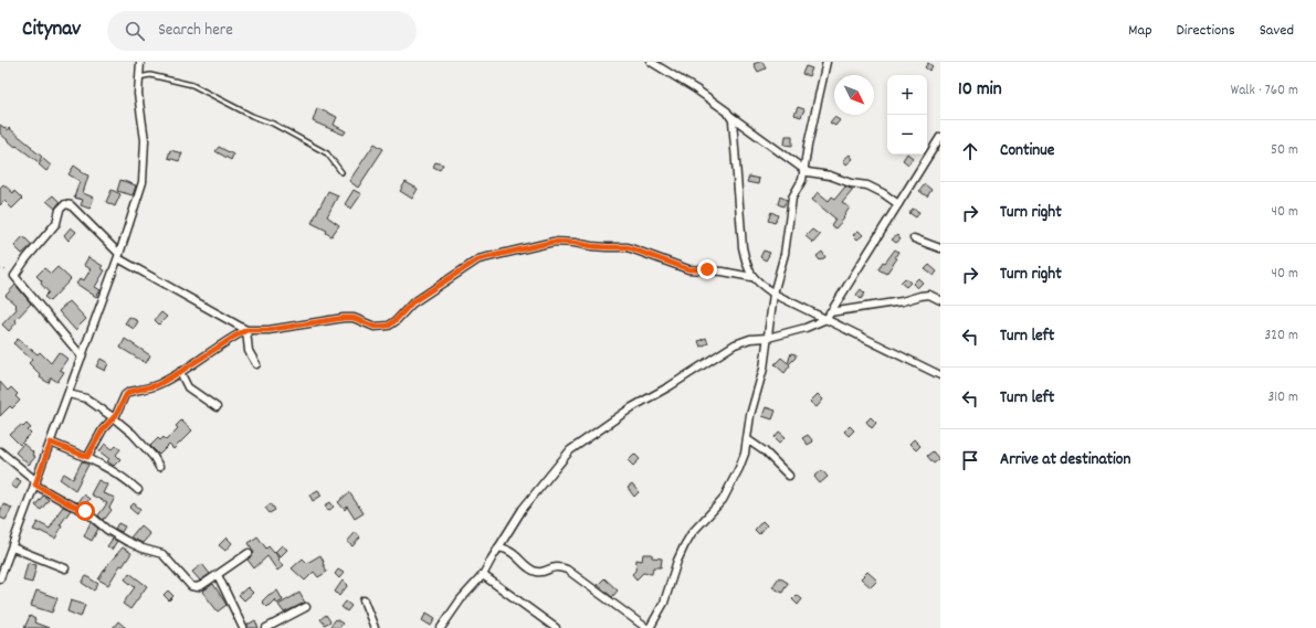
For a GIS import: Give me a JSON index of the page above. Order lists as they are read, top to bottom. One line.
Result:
{"north":"bottom right","page":{"header":"Citynav","search":"Search here","nav":["Map","Directions","Saved"],"heading":["10 min","Walk · 760 m"],"map_buttons":["+","−"],"list":[["Continue","50 m"],["Turn right","40 m"],["Turn right","40 m"],["Turn left","320 m"],["Turn left","310 m"],"Arrive at destination"]}}
